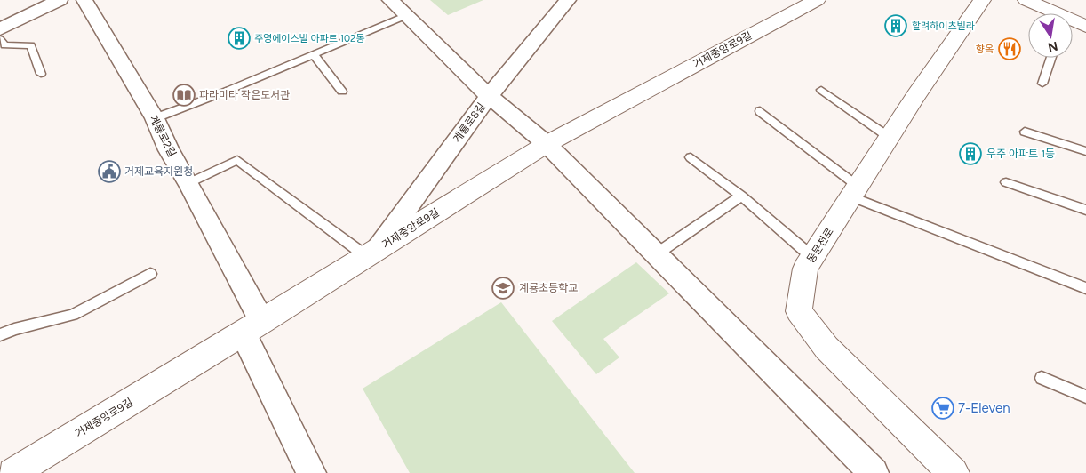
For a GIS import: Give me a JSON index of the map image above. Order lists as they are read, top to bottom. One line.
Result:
{"streets":{"street":["거제중앙로9길","계룡로8길","계룡로2길","동문천로"]},"crossings":[["거제중앙로9길","계룡로8길"],["거제중앙로9길","계룡로2길"]],"places":{"building":["할려하이츠빌라","주영에이스빌 아파트 102동","우주 아파트 1동"],"restaurant":["향옥"],"library":["파라미타 작은도서관"],"public building":["거제교육지원청"],"school or university":["계룡초등학교"],"supermarket":["7-Eleven"]},"north":"bottom"}
